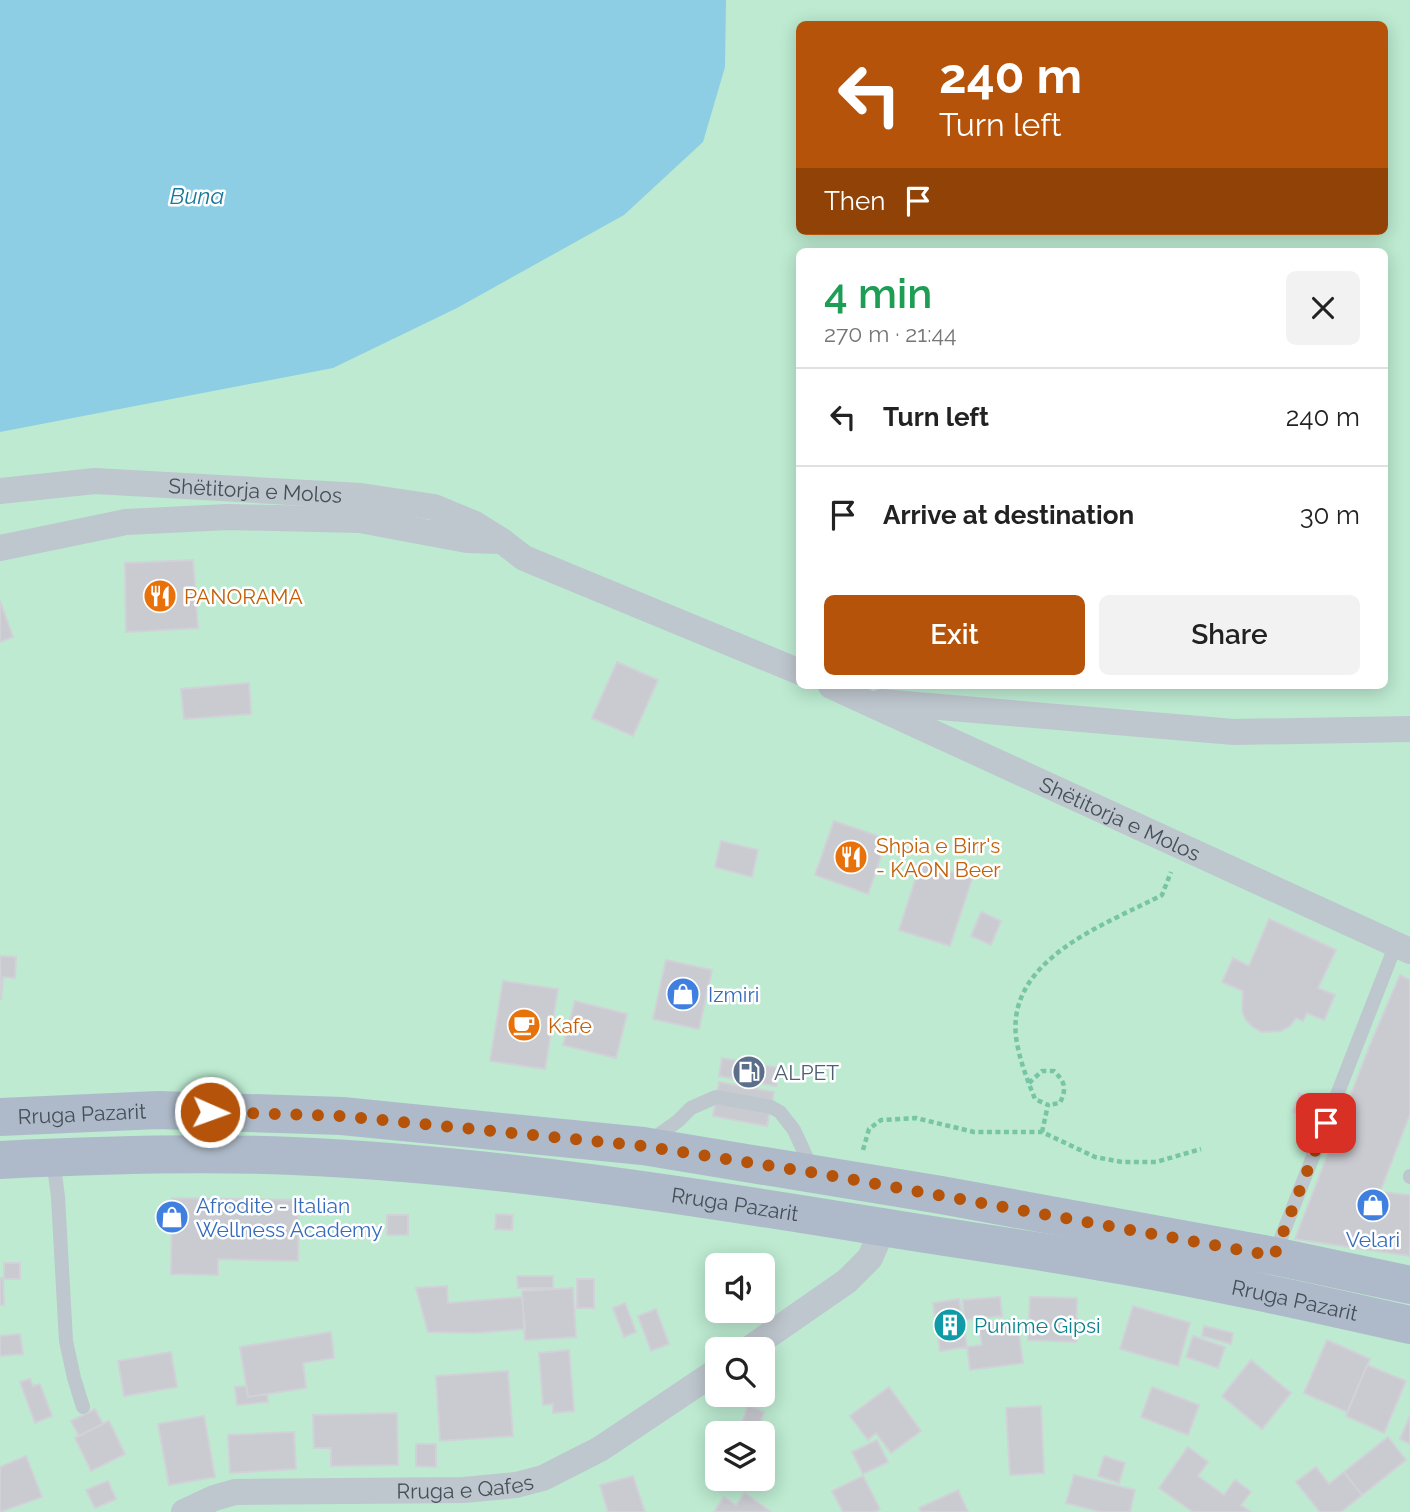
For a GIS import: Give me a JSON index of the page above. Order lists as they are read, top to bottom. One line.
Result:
{"streets":{"main road":["Rruga Pazarit"],"street":["Shëtitorja e Molos","Rruga e Qafes"]},"water":["Buna"],"places":{"restaurant":["PANORAMA","Shpia e Birr's - KAON Beer"],"shop":["Izmiri","Velari","Afrodite - Italian Wellness Academy"],"cafe":["Kafe"],"fuel station":["ALPET"],"building":["Punime Gipsi"]},"page":{"turn":["240 m","Turn left"],"then":"Then","heading":["4 min","270 m · 21:44"],"list":[{"name":"Turn left","value":"240 m"},{"name":"Arrive at destination","value":"30 m"}],"buttons":["Exit","Share"]}}
